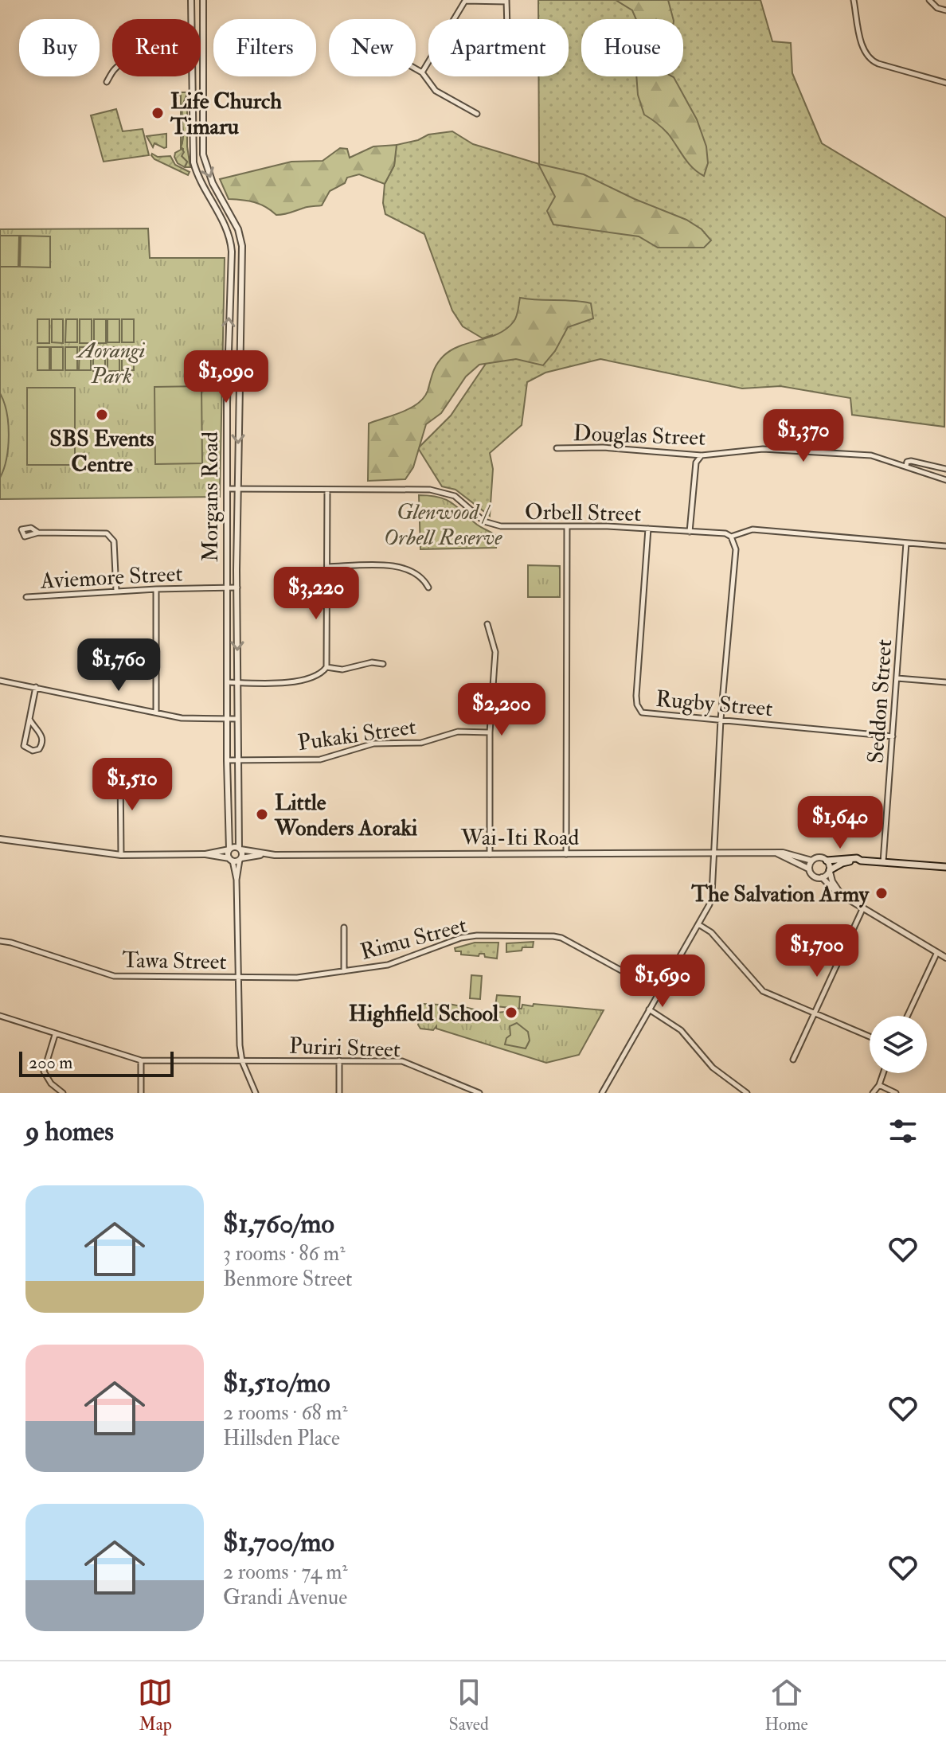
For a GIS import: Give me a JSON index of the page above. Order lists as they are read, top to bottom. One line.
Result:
{"streets":{"street":["Douglas Street","Morgans Road","Orbell Street","Aviemore Street","Seddon Street","Rugby Street","Pukaki Street","Wai-Iti Road","Rimu Street","Tawa Street","Puriri Street"]},"crossings":[["Morgans Road","Orbell Street"],["Morgans Road","Aviemore Street"],["Morgans Road","Pukaki Street"],["Morgans Road","Wai-Iti Road"],["Orbell Street","Seddon Street"],["Orbell Street","Rugby Street"],["Seddon Street","Rugby Street"],["Rimu Street","Tawa Street"]],"parks":["Aorangi Park","Glenwood / Orbell Reserve"],"places":["Life Church Timaru","SBS Events Centre","Little Wonders Aoraki","The Salvation Army","Highfield School"],"scale_bar":"200 m","page":{"chip":["Buy","Rent","Filters","New","Apartment","House"],"price":["$1,090","$1,370","$3,220","$1,760","$2,200","$1,510","$1,640","$1,700","$1,690"],"scale":"200 m","heading":"9 homes","list":[{"name":"$1,760/mo","note":"3 rooms · 86 m² · Benmore Street"},{"name":"$1,510/mo","note":"2 rooms · 68 m² · Hillsden Place"},{"name":"$1,700/mo","note":"2 rooms · 74 m² · Grandi Avenue"}],"tabs":["Map","Saved","Home"]}}
